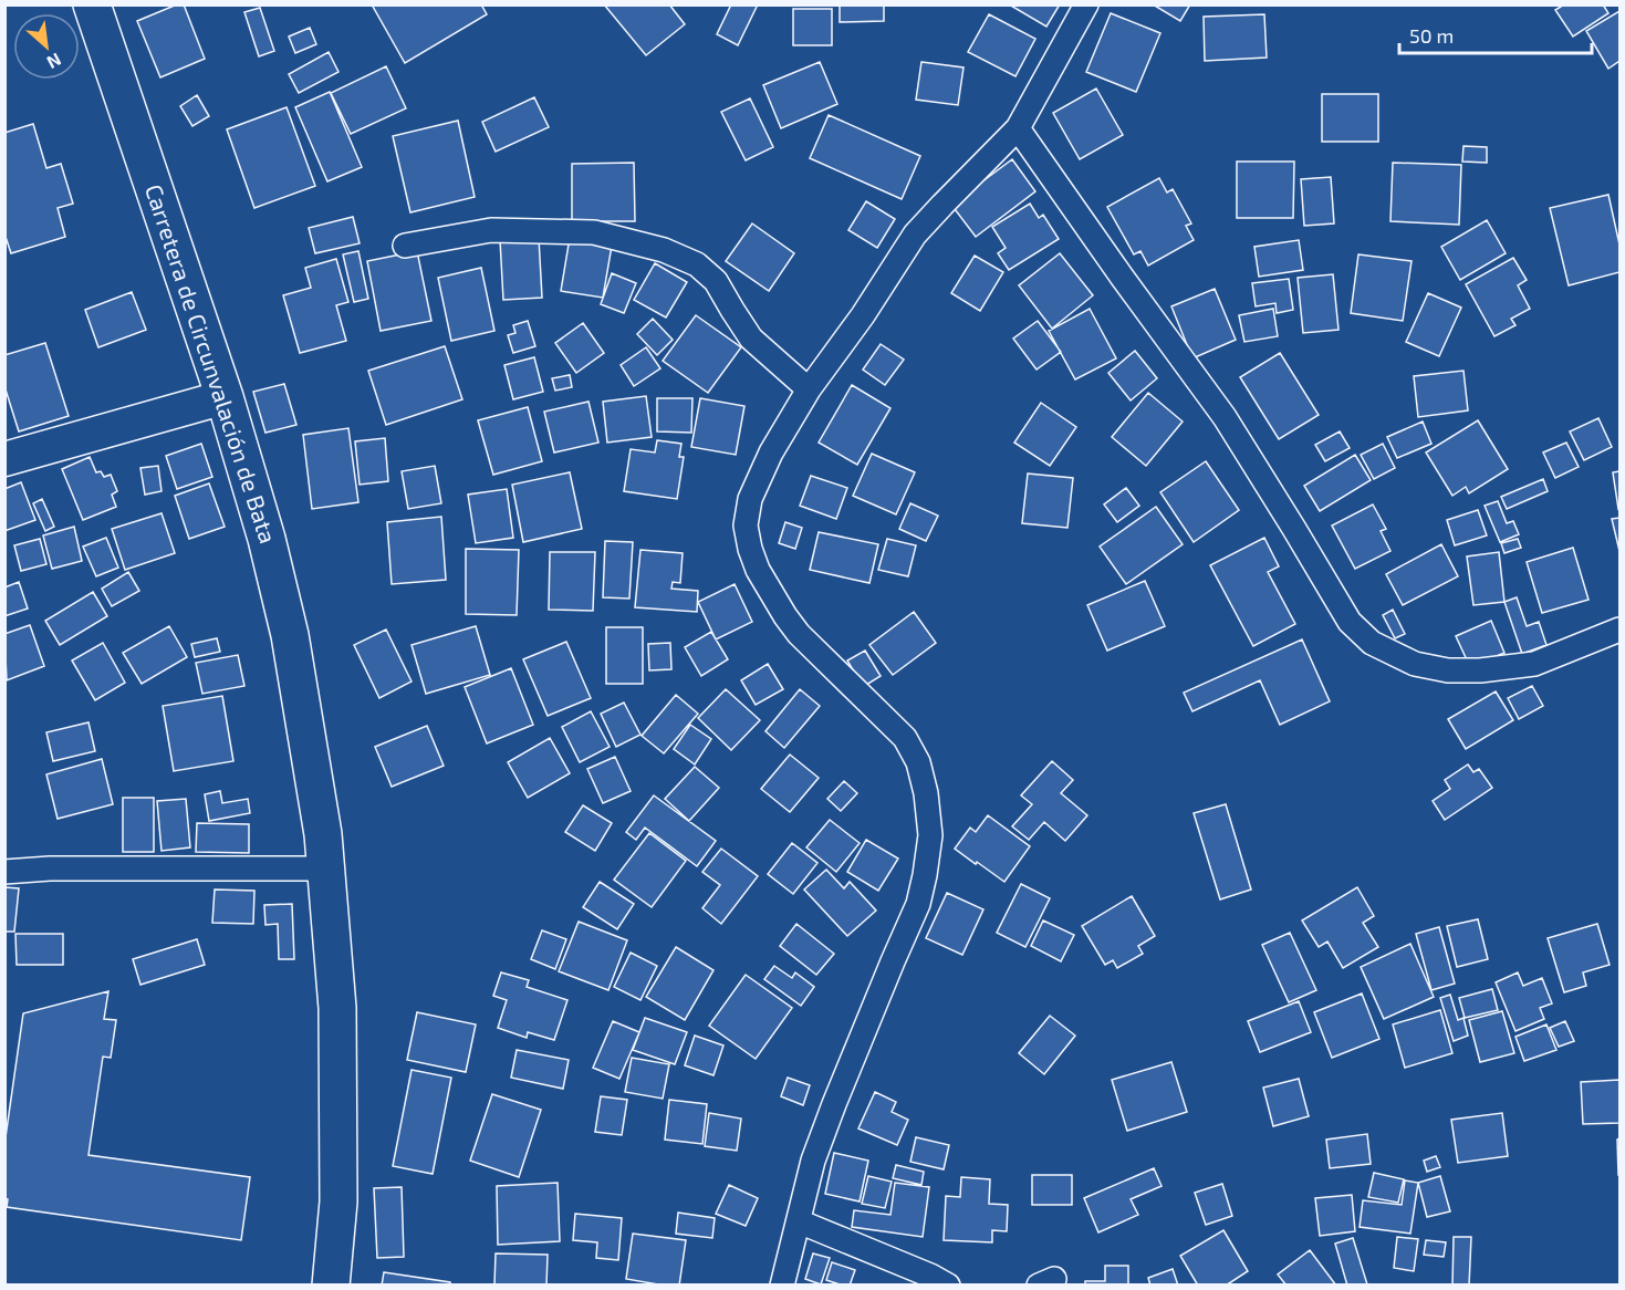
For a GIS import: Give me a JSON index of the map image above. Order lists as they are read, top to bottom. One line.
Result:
{"streets":{"main road":["Carretera de Circunvalación de Bata"]},"scale_bar":"50 m","north":"bottom right"}
